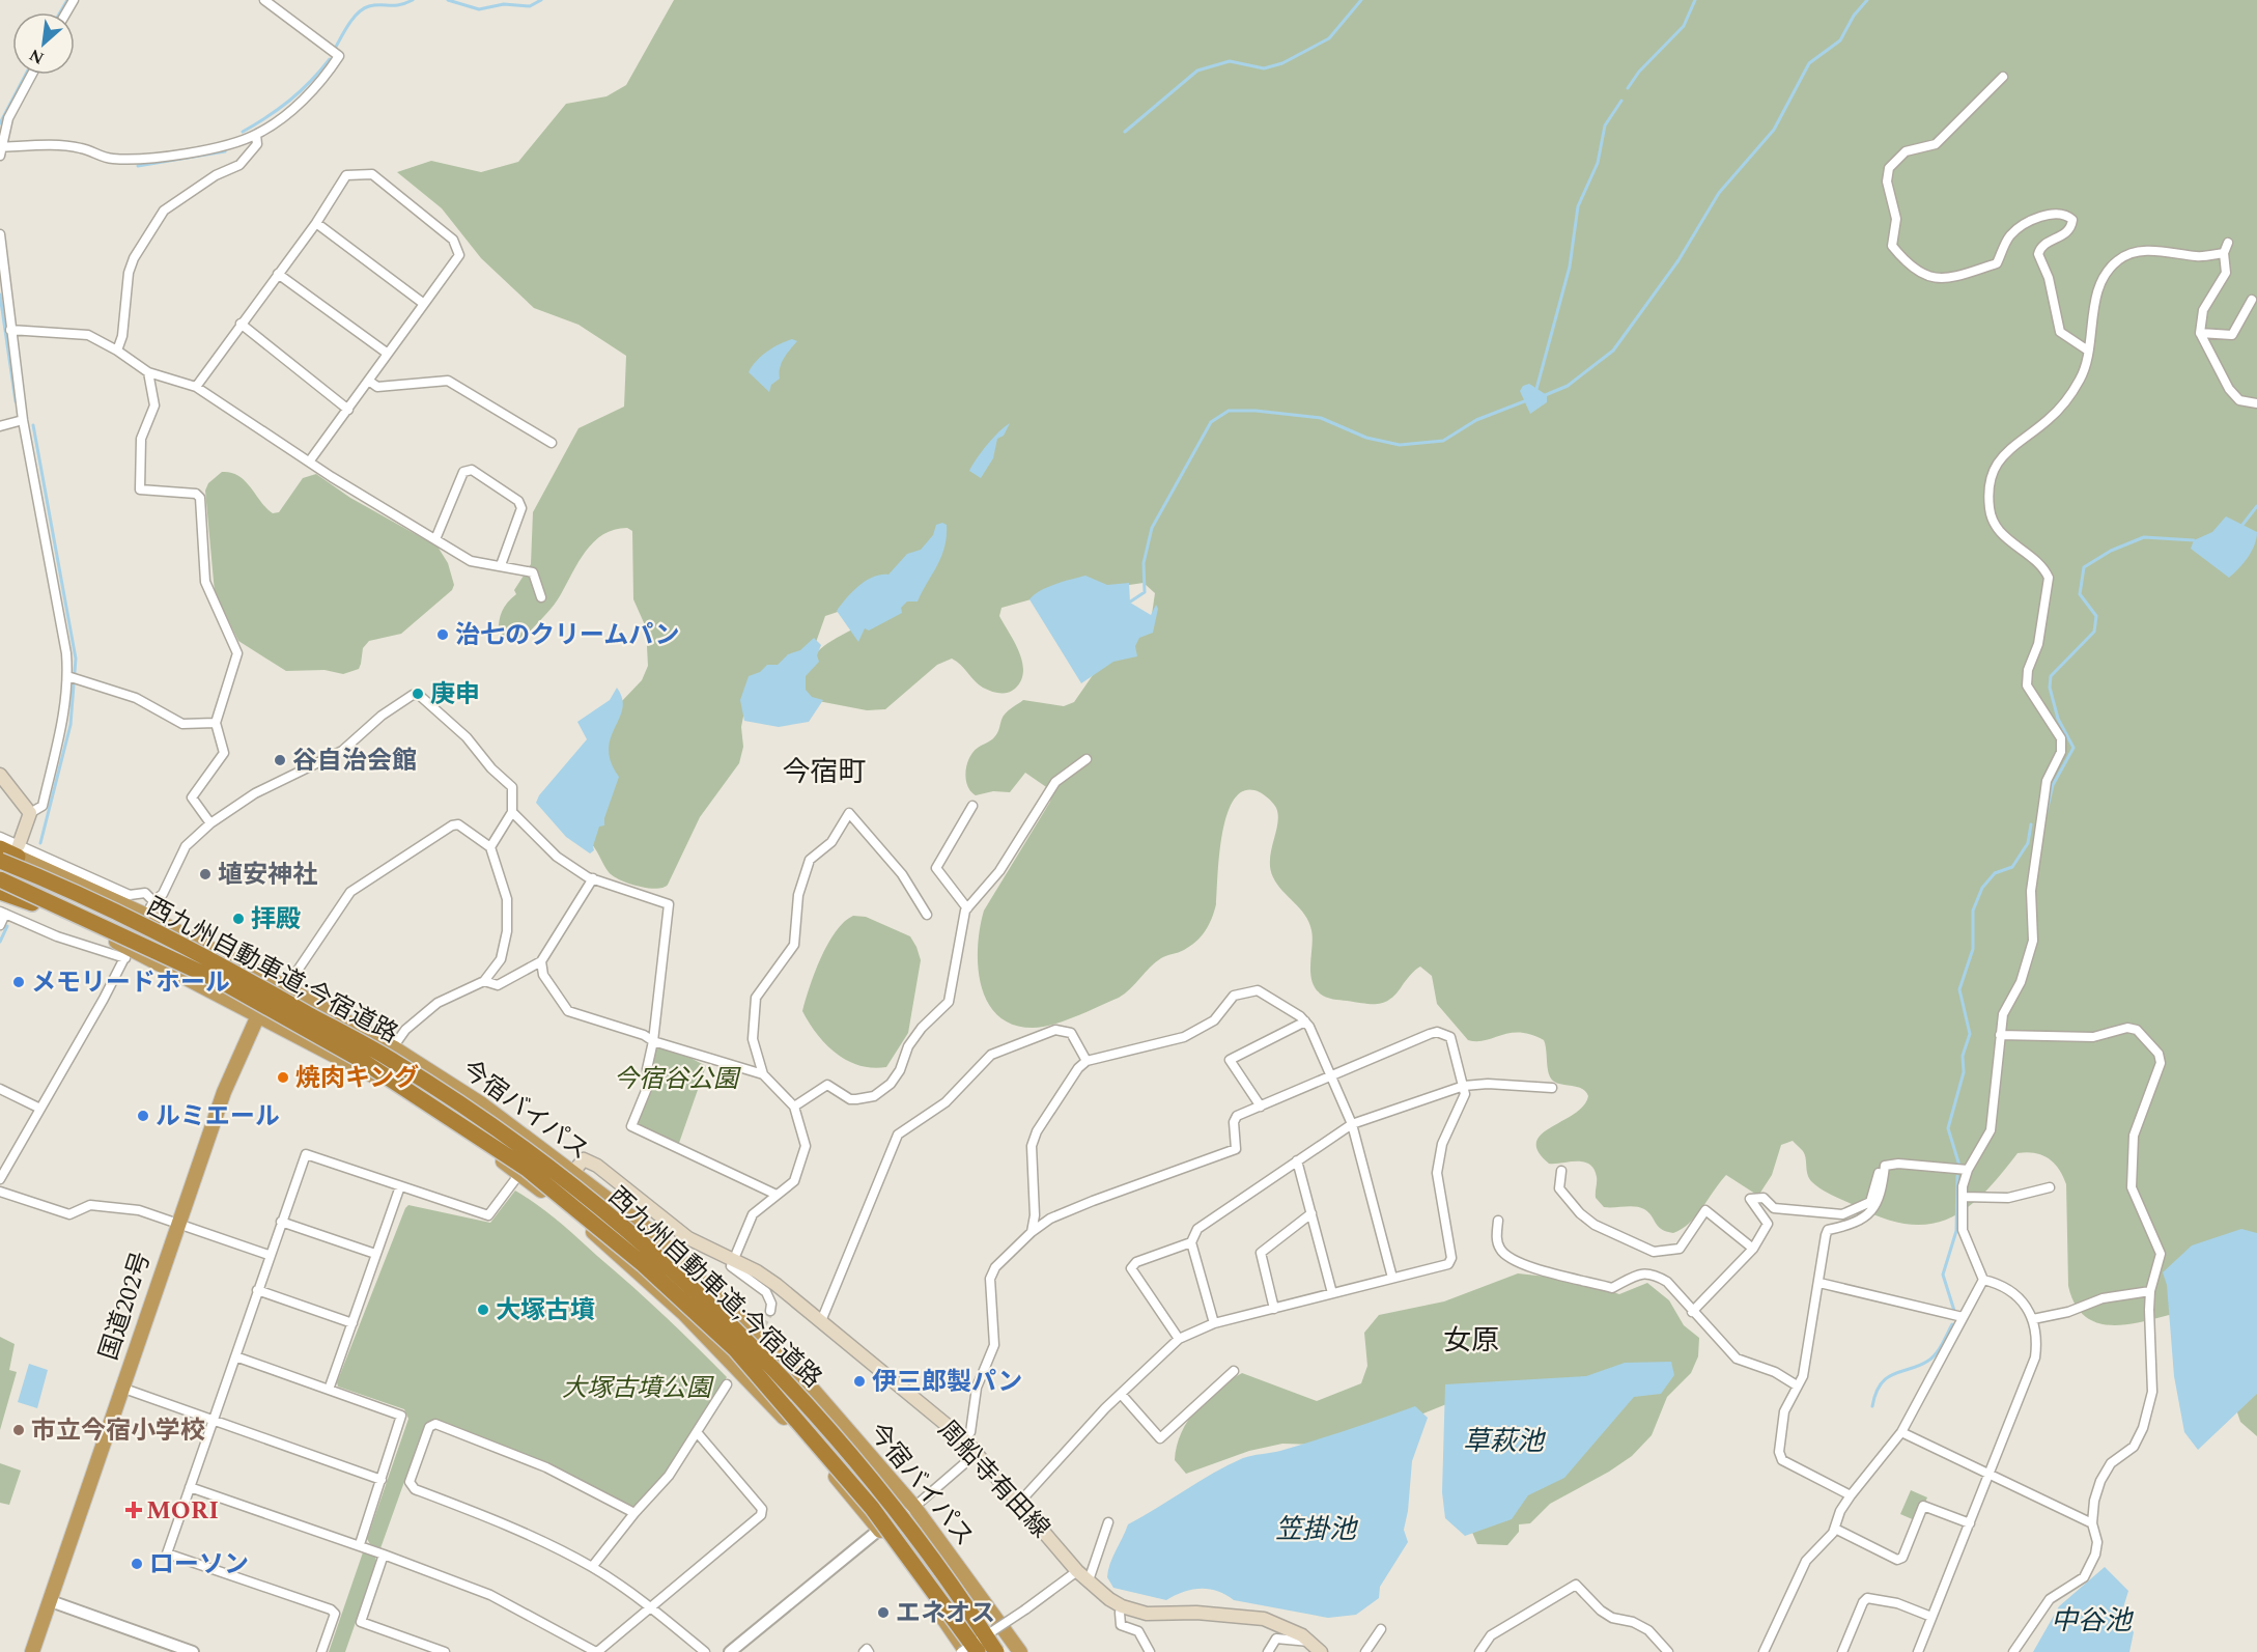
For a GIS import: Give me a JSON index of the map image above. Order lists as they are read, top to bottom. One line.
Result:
{"streets":{"highway":["西九州自動車道;今宿道路","今宿バイパス","国道202号"],"main road":["周船寺有田線"]},"crossings":[["今宿バイパス","国道202号"],["今宿バイパス","周船寺有田線"]],"districts":["今宿町","女原"],"water":["草萩池","笠掛池","中谷池"],"parks":["今宿谷公園","大塚古墳公園"],"places":{"other":["治七のクリームパン","庚申","谷自治会館","埴安神社","拝殿","メモリードホール","焼肉キング","ルミエール","大塚古墳","伊三郎製パン","市立今宿小学校","ローソン","エネオス"],"health":["MORI"]},"north":"bottom left"}
